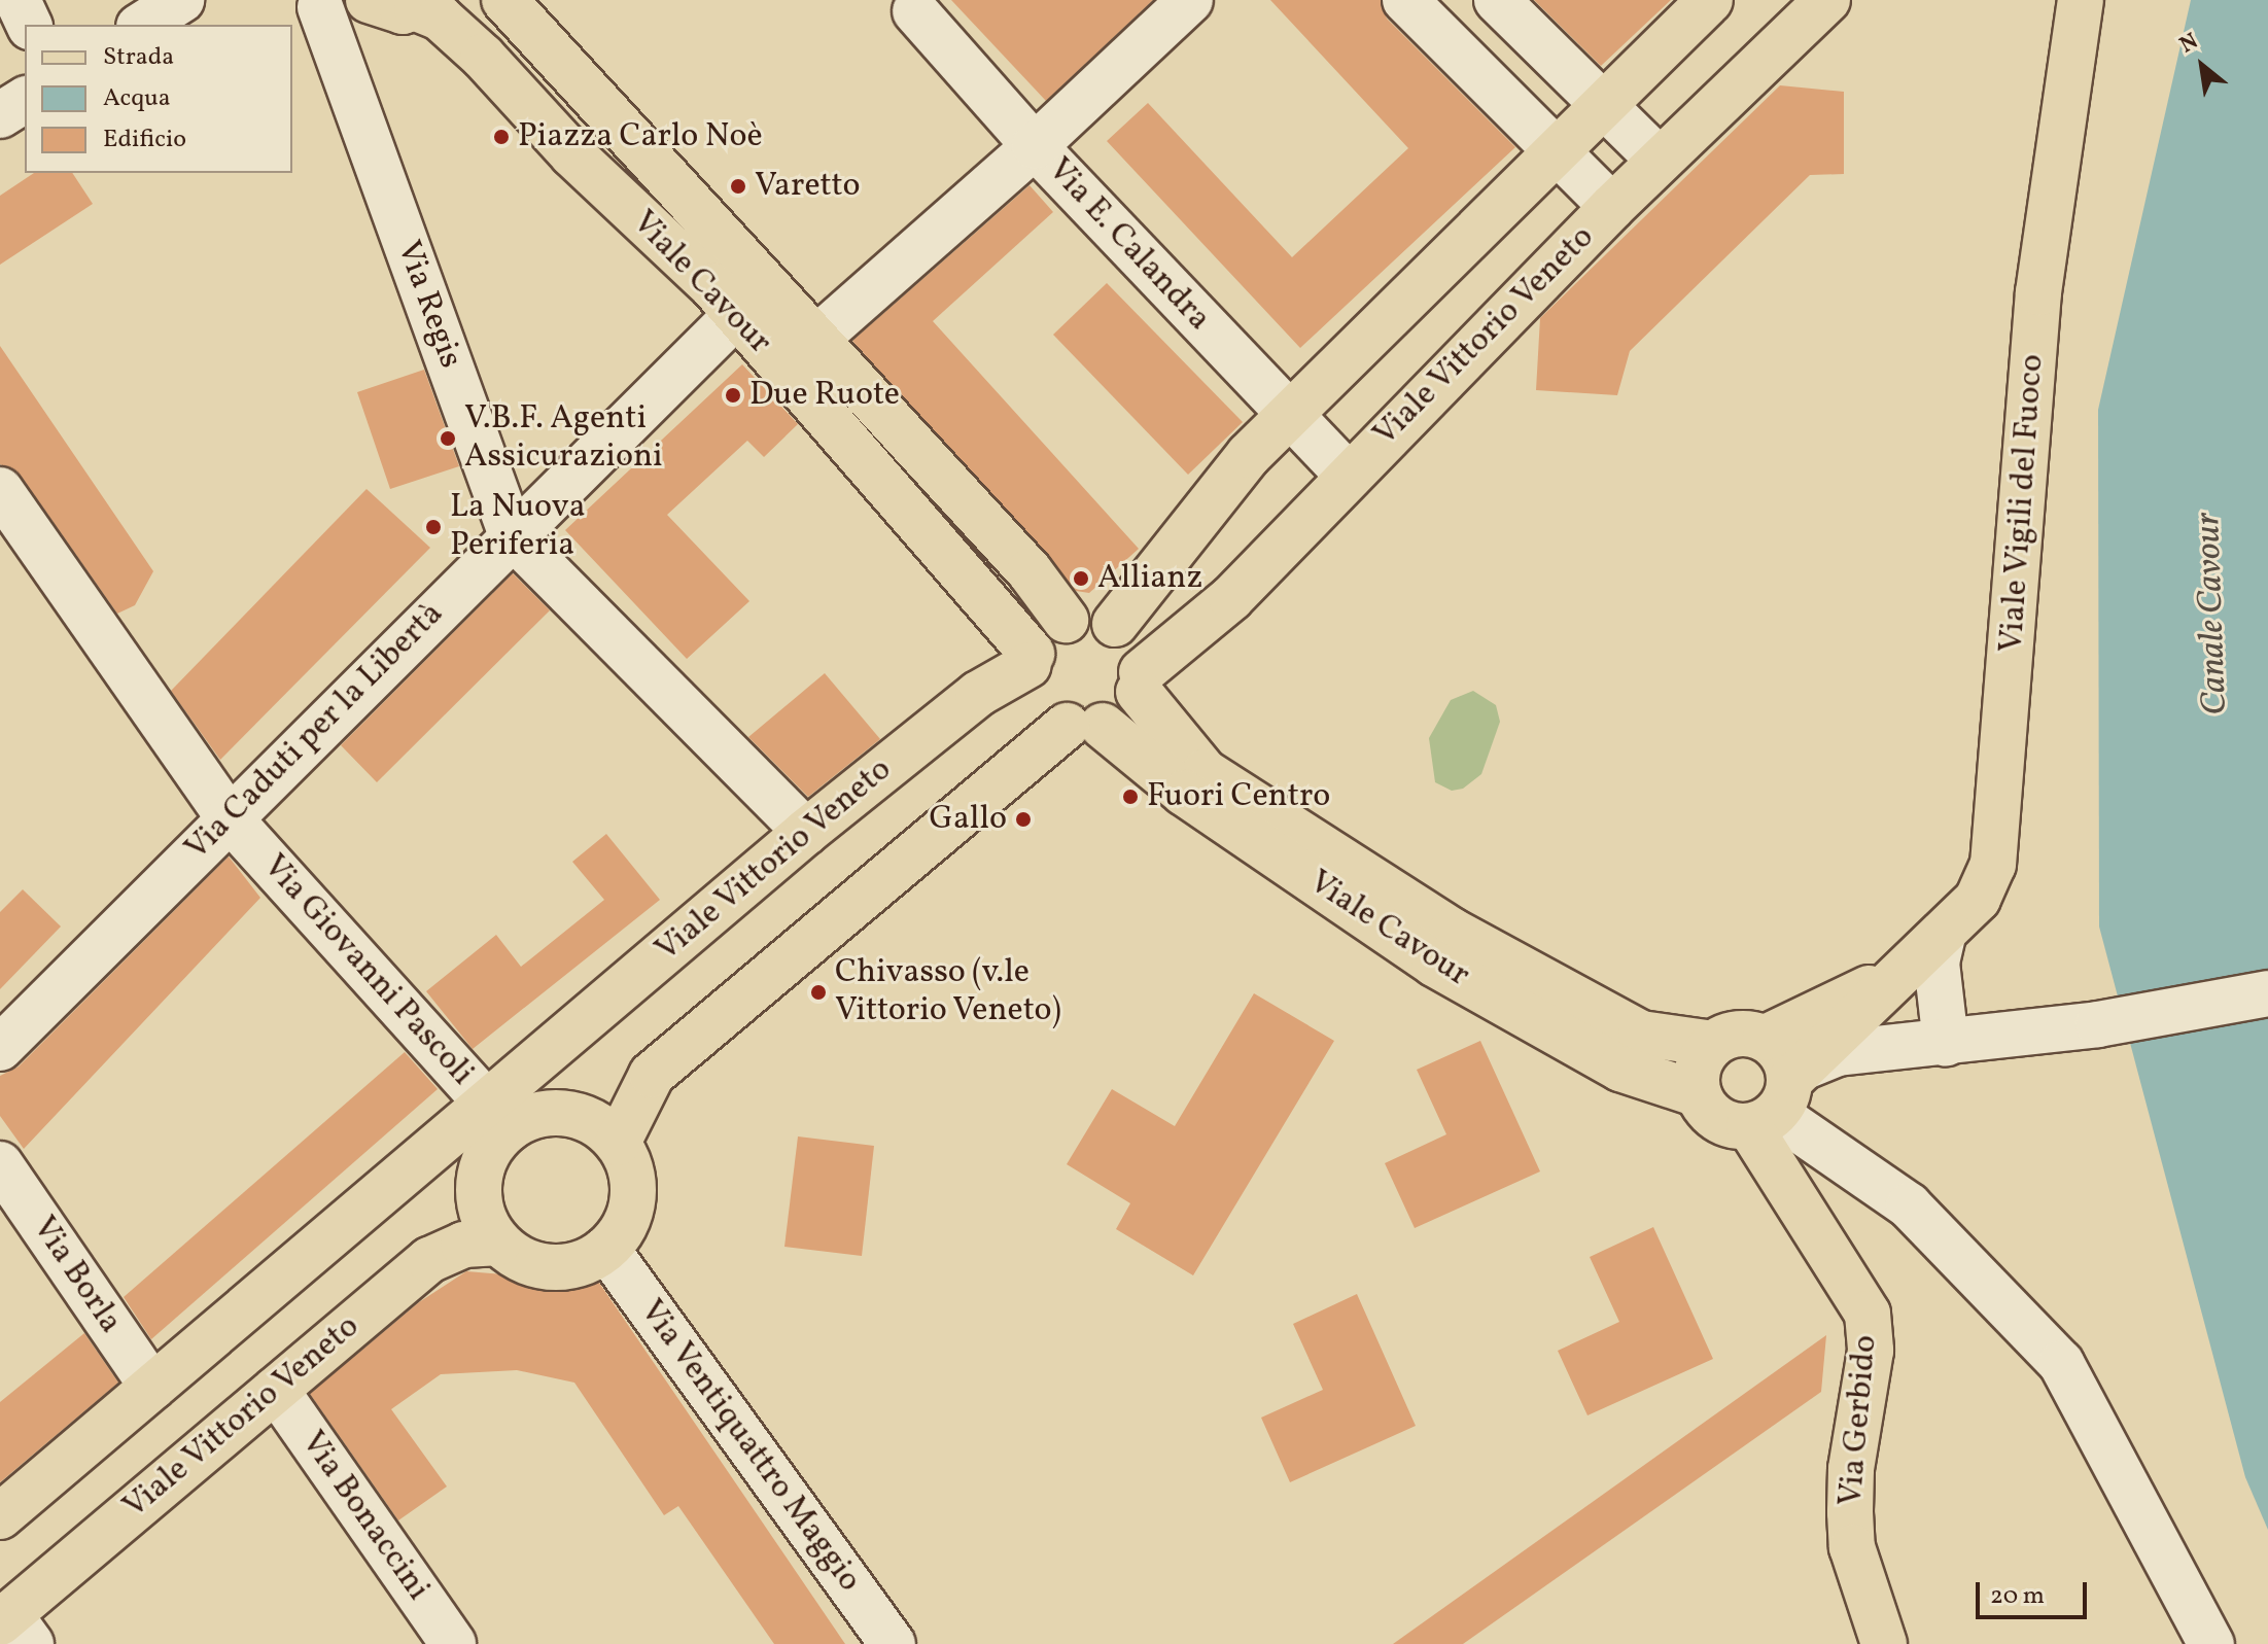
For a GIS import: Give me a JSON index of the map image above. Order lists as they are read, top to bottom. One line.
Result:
{"streets":{"main road":["Viale Cavour","Viale Vittorio Veneto","Viale Vigili del Fuoco","Via Gerbido"],"street":["Via E. Calandra","Via Regis","Via Caduti per la Libertà","Via Giovanni Pascoli","Via Borla","Via Ventiquattro Maggio","Via Bonaccini"]},"crossings":[["Via E. Calandra","Viale Vittorio Veneto"],["Viale Cavour","Viale Vittorio Veneto"],["Viale Cavour","Viale Vigili del Fuoco"],["Viale Cavour","Via Caduti per la Libertà"],["Viale Cavour","Via Gerbido"],["Via Regis","Viale Vittorio Veneto"],["Via Regis","Via Caduti per la Libertà"],["Viale Vittorio Veneto","Via Giovanni Pascoli"],["Viale Vittorio Veneto","Via Ventiquattro Maggio"],["Viale Vittorio Veneto","Via Bonaccini"],["Viale Vigili del Fuoco","Via Gerbido"],["Via Caduti per la Libertà","Via Giovanni Pascoli"],["Via Giovanni Pascoli","Via Ventiquattro Maggio"]],"water":["Canale Cavour"],"places":["Piazza Carlo Noè","Varetto","Due Ruote","V.B.F. Agenti Assicurazioni","La Nuova Periferia","Allianz","Fuori Centro","Gallo","Chivasso (v.le Vittorio Veneto)"],"legend":["Strada","Acqua","Edificio"],"scale_bar":"20 m","north":"top left"}
